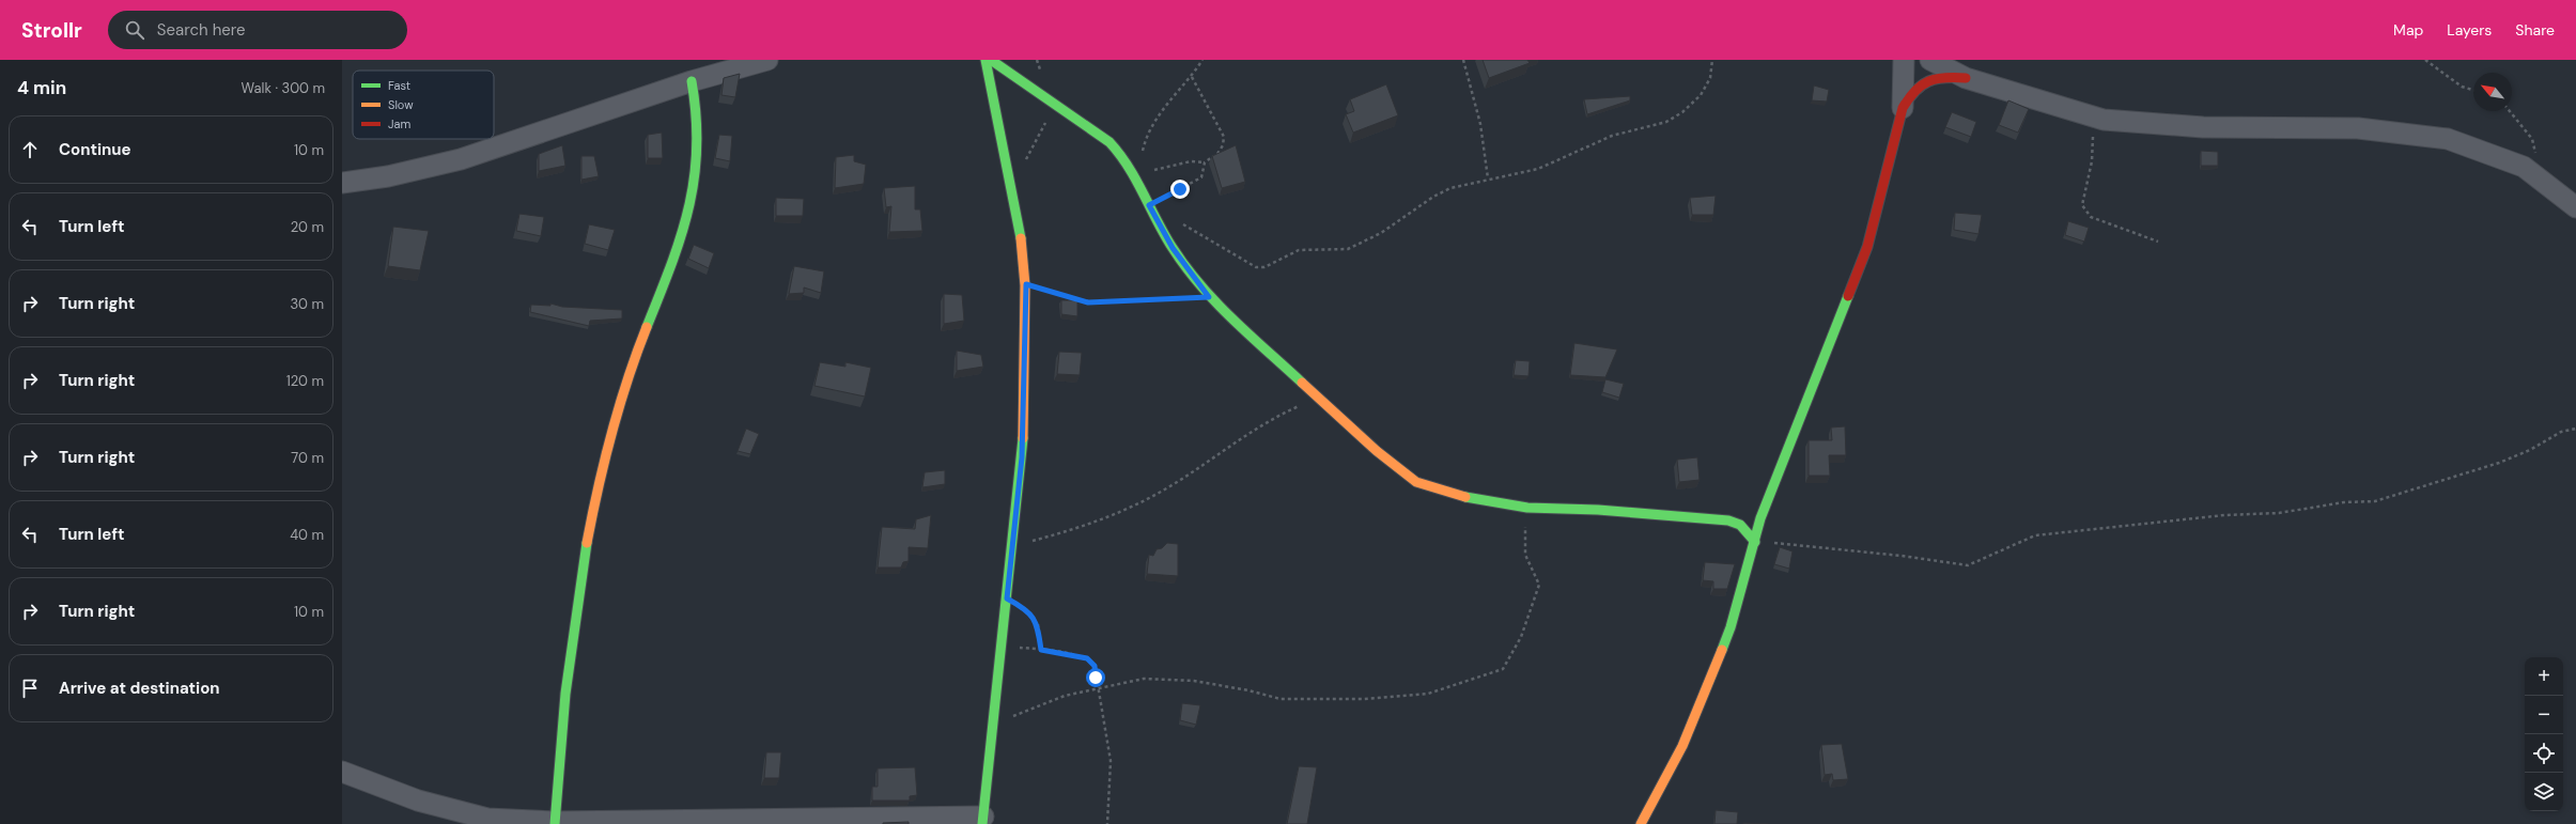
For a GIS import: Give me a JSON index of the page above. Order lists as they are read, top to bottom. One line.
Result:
{"legend":["Fast","Slow","Jam"],"north":"top left","page":{"header":"Strollr","search":"Search here","nav":["Map","Layers","Share"],"heading":["4 min","Walk · 300 m"],"list":[["Continue","10 m"],["Turn left","20 m"],["Turn right","30 m"],["Turn right","120 m"],["Turn right","70 m"],["Turn left","40 m"],["Turn right","10 m"],"Arrive at destination"],"map_buttons":["+","−"]}}
